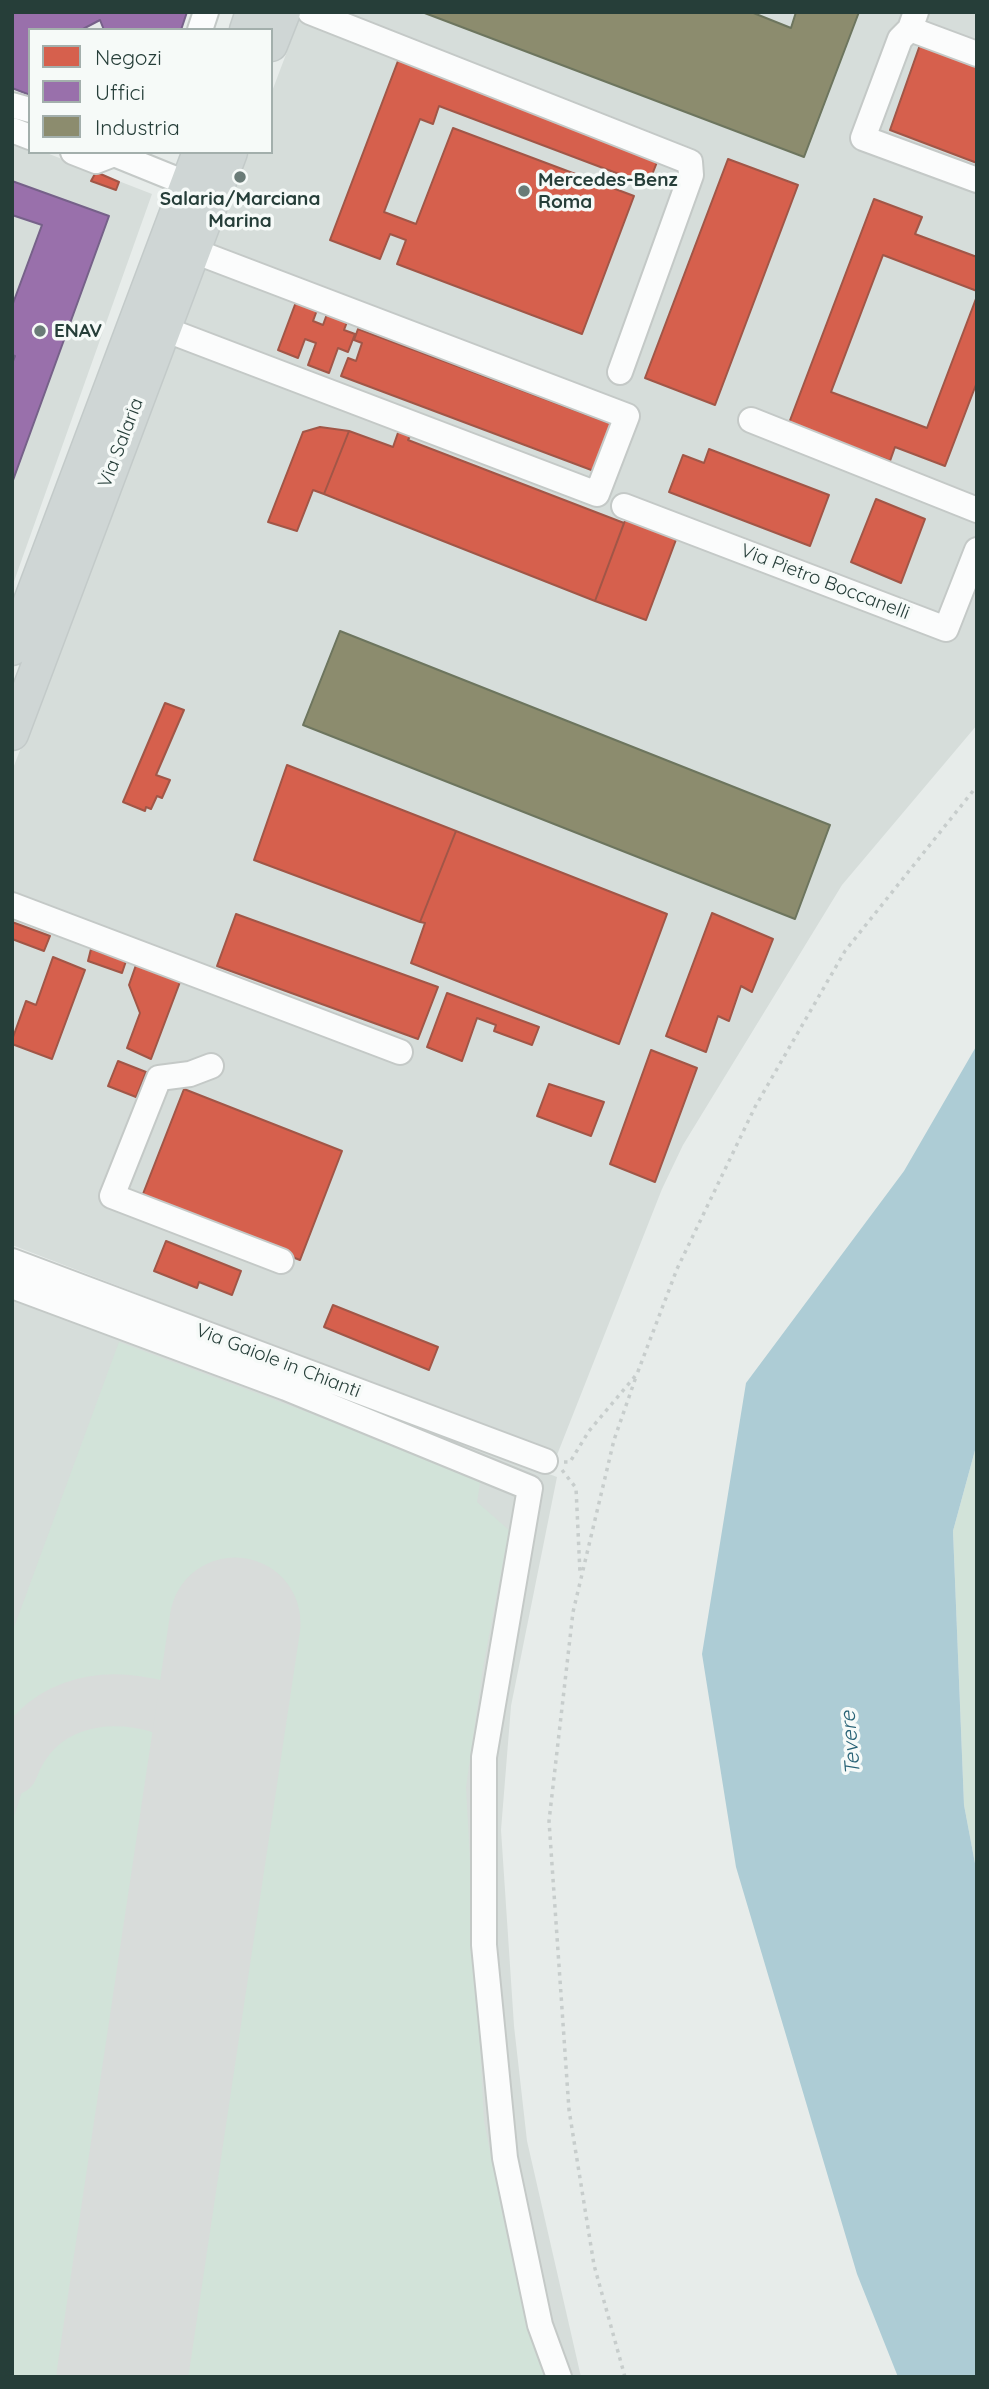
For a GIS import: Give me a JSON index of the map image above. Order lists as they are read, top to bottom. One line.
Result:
{"streets":{"main road":["Via Salaria"],"street":["Via Pietro Boccanelli","Via Gaiole in Chianti"]},"water":["Tevere"],"places":["Salaria/Marciana Marina","Mercedes-Benz Roma","ENAV"],"legend":["Negozi","Uffici","Industria"]}
